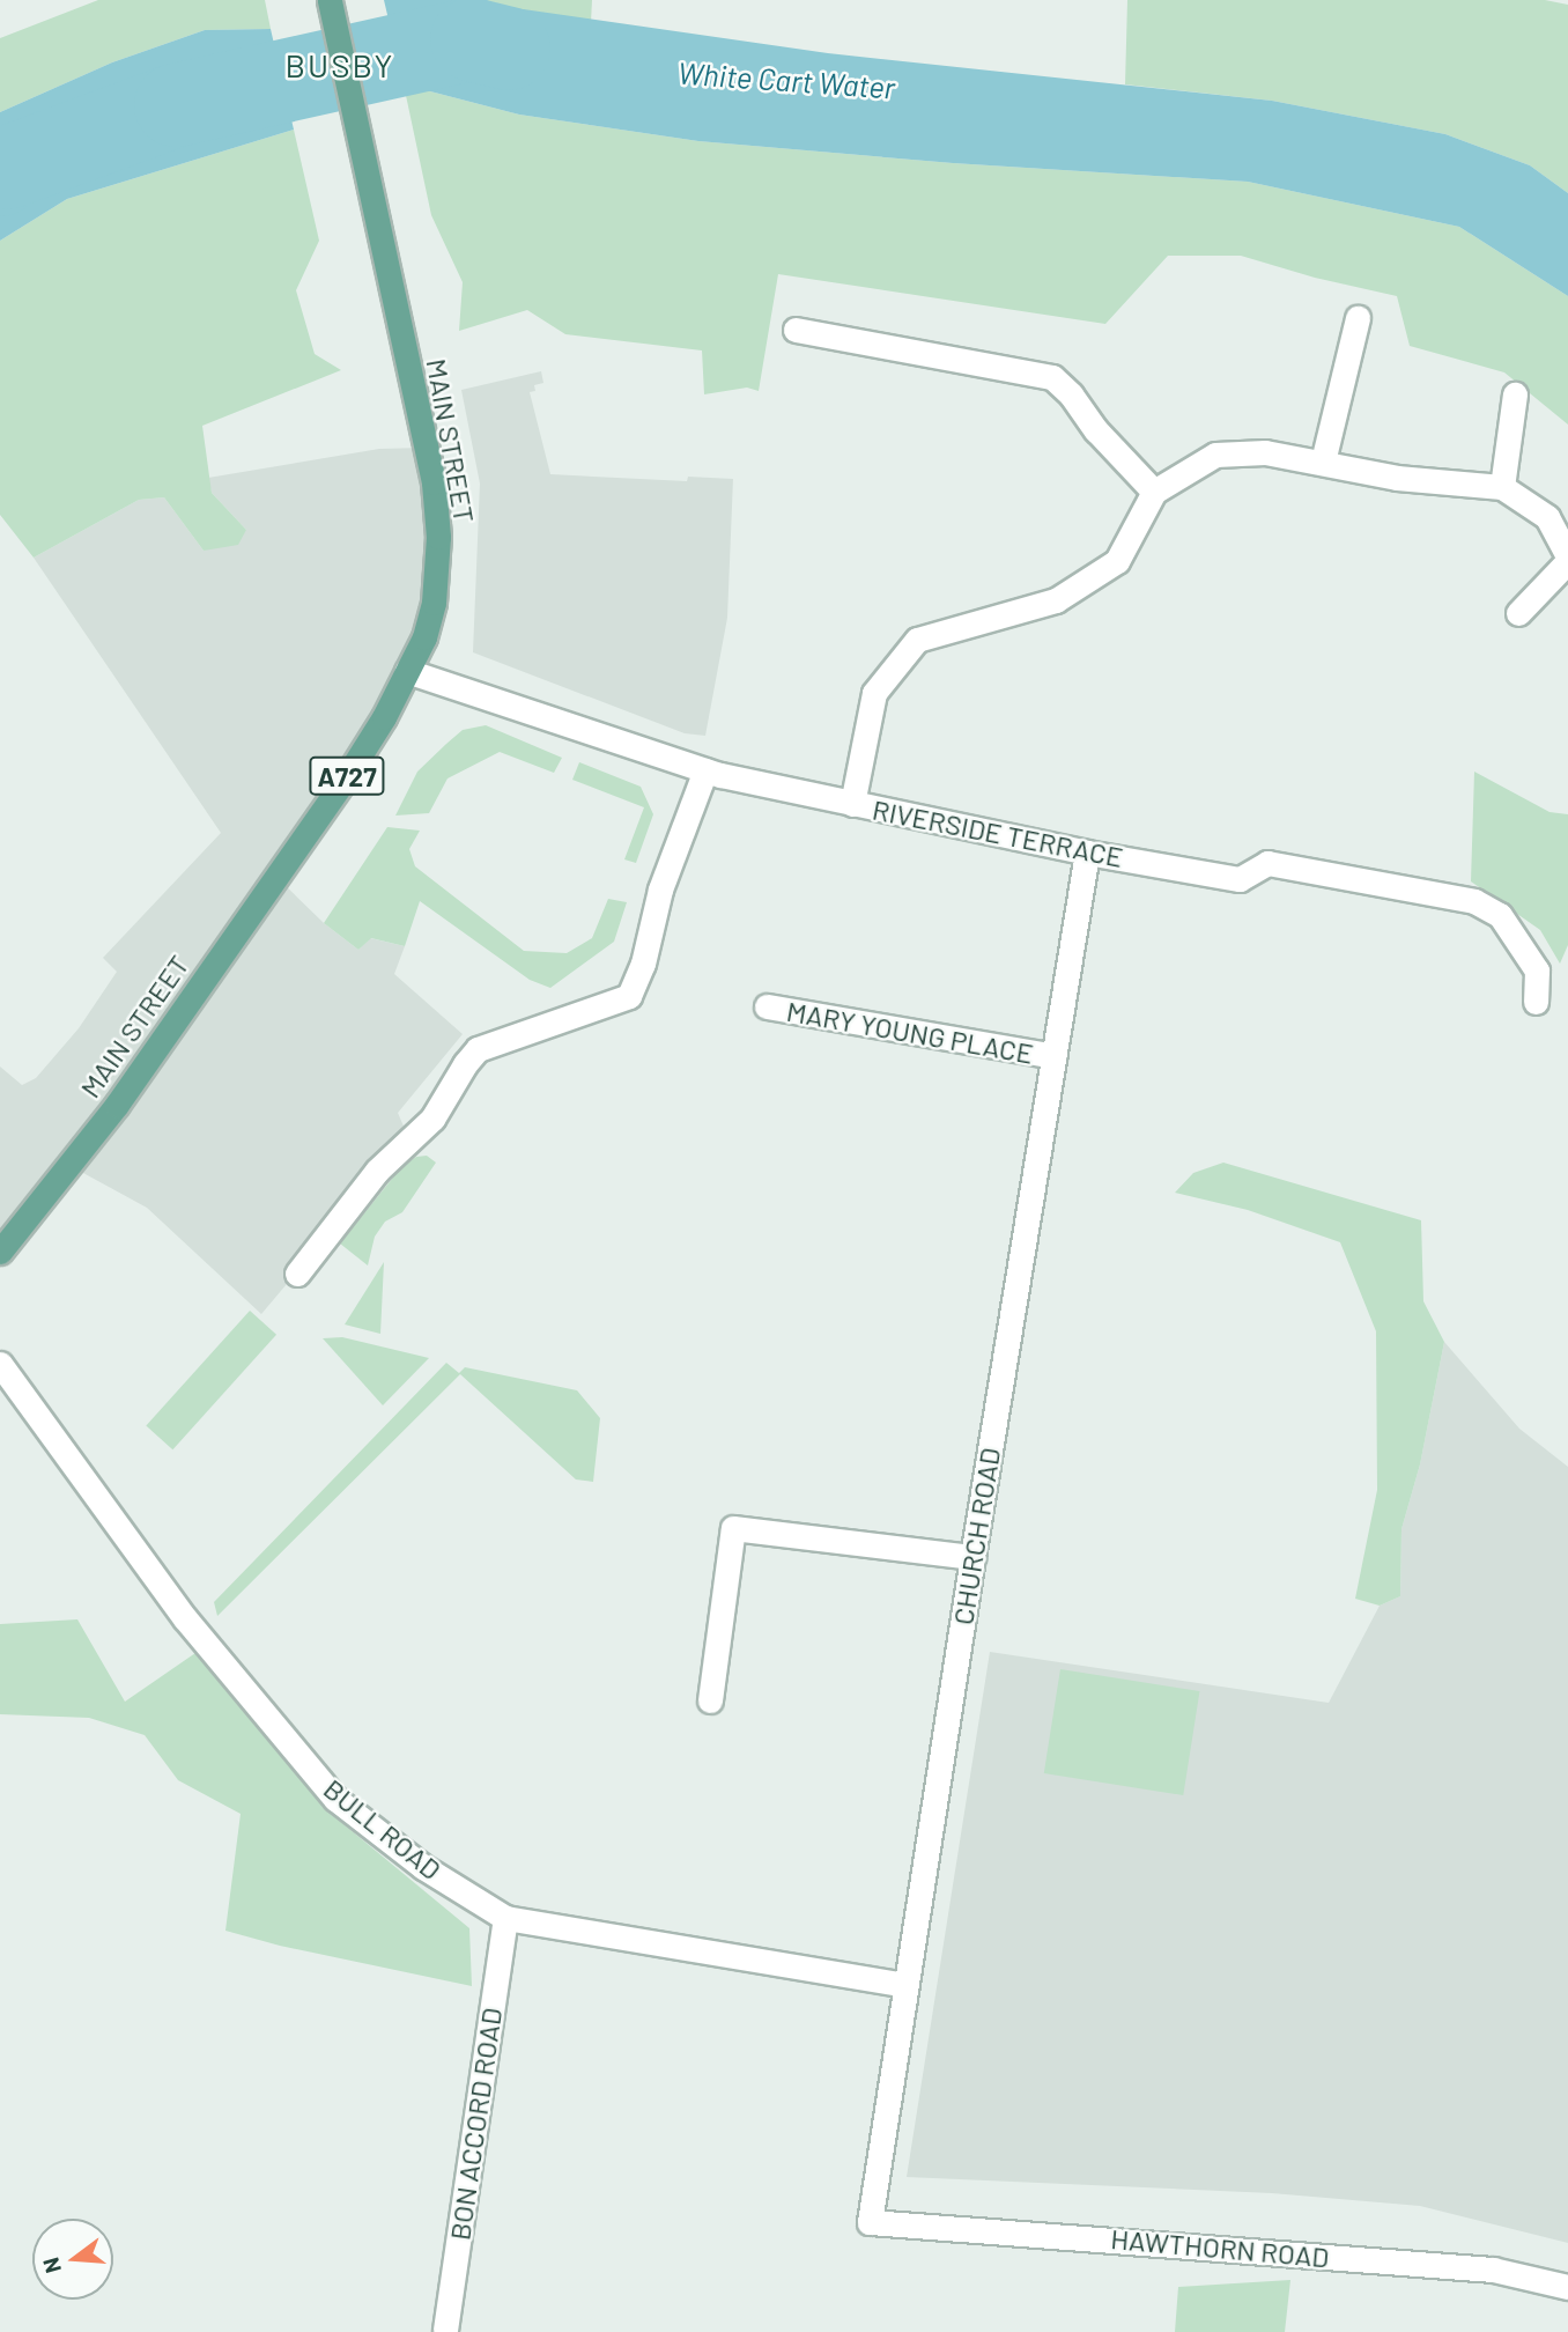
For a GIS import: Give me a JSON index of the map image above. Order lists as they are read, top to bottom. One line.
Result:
{"streets":{"main road":["MAIN STREET","A727"],"street":["RIVERSIDE TERRACE","MARY YOUNG PLACE","CHURCH ROAD","BULL ROAD","BON ACCORD ROAD","HAWTHORN ROAD"]},"crossings":[["MAIN STREET","RIVERSIDE TERRACE"],["RIVERSIDE TERRACE","CHURCH ROAD"],["MARY YOUNG PLACE","CHURCH ROAD"],["CHURCH ROAD","BULL ROAD"],["CHURCH ROAD","HAWTHORN ROAD"],["BULL ROAD","BON ACCORD ROAD"]],"districts":["BUSBY"],"water":["White Cart Water"],"north":"left"}
